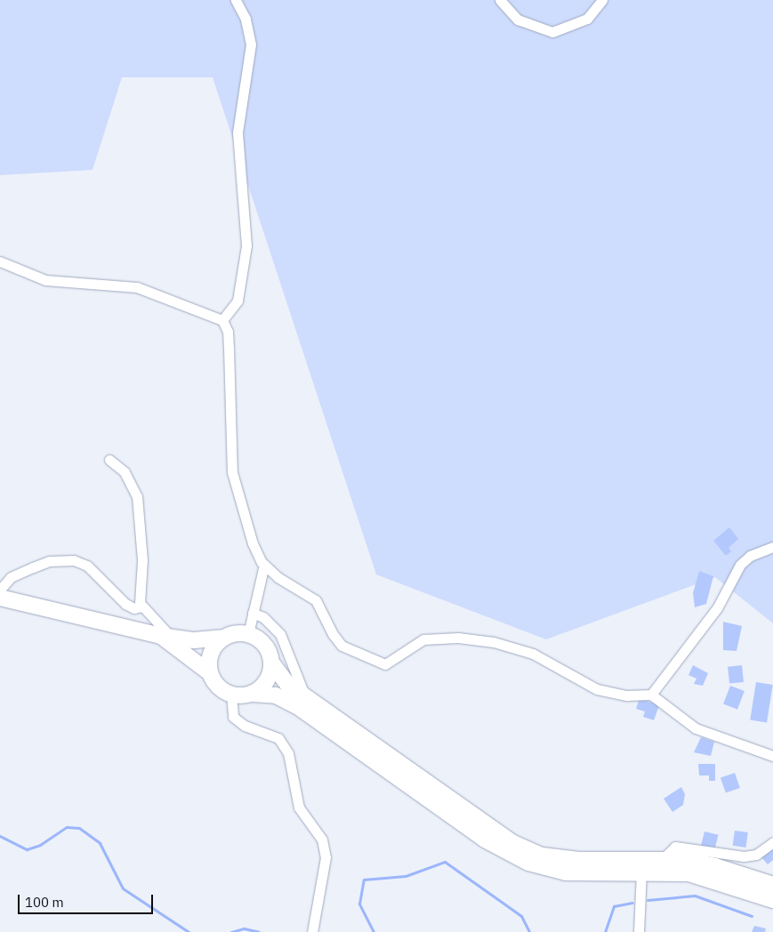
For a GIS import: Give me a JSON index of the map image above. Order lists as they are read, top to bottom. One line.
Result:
{"scale_bar":"100 m"}
